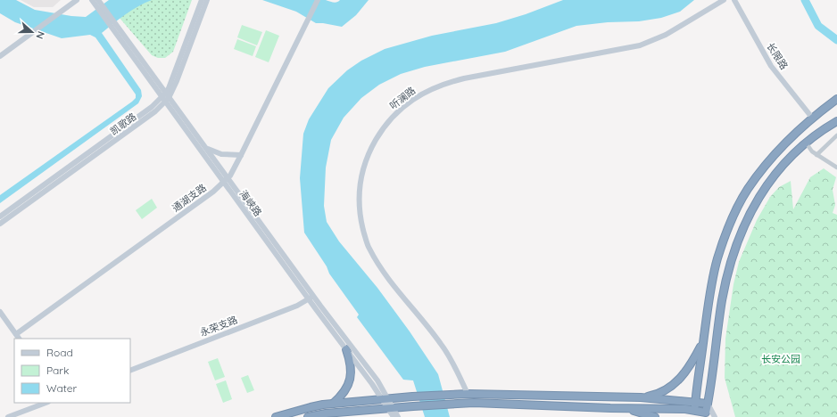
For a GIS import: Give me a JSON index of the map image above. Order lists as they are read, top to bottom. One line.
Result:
{"streets":{"street":["长限路","听澜路","凯歌路","通湖支路","海峡路","永荣支路"]},"crossings":[["凯歌路","海峡路"],["通湖支路","海峡路"],["海峡路","永荣支路"]],"parks":["长安公园"],"legend":["Road","Park","Water"],"north":"right"}
